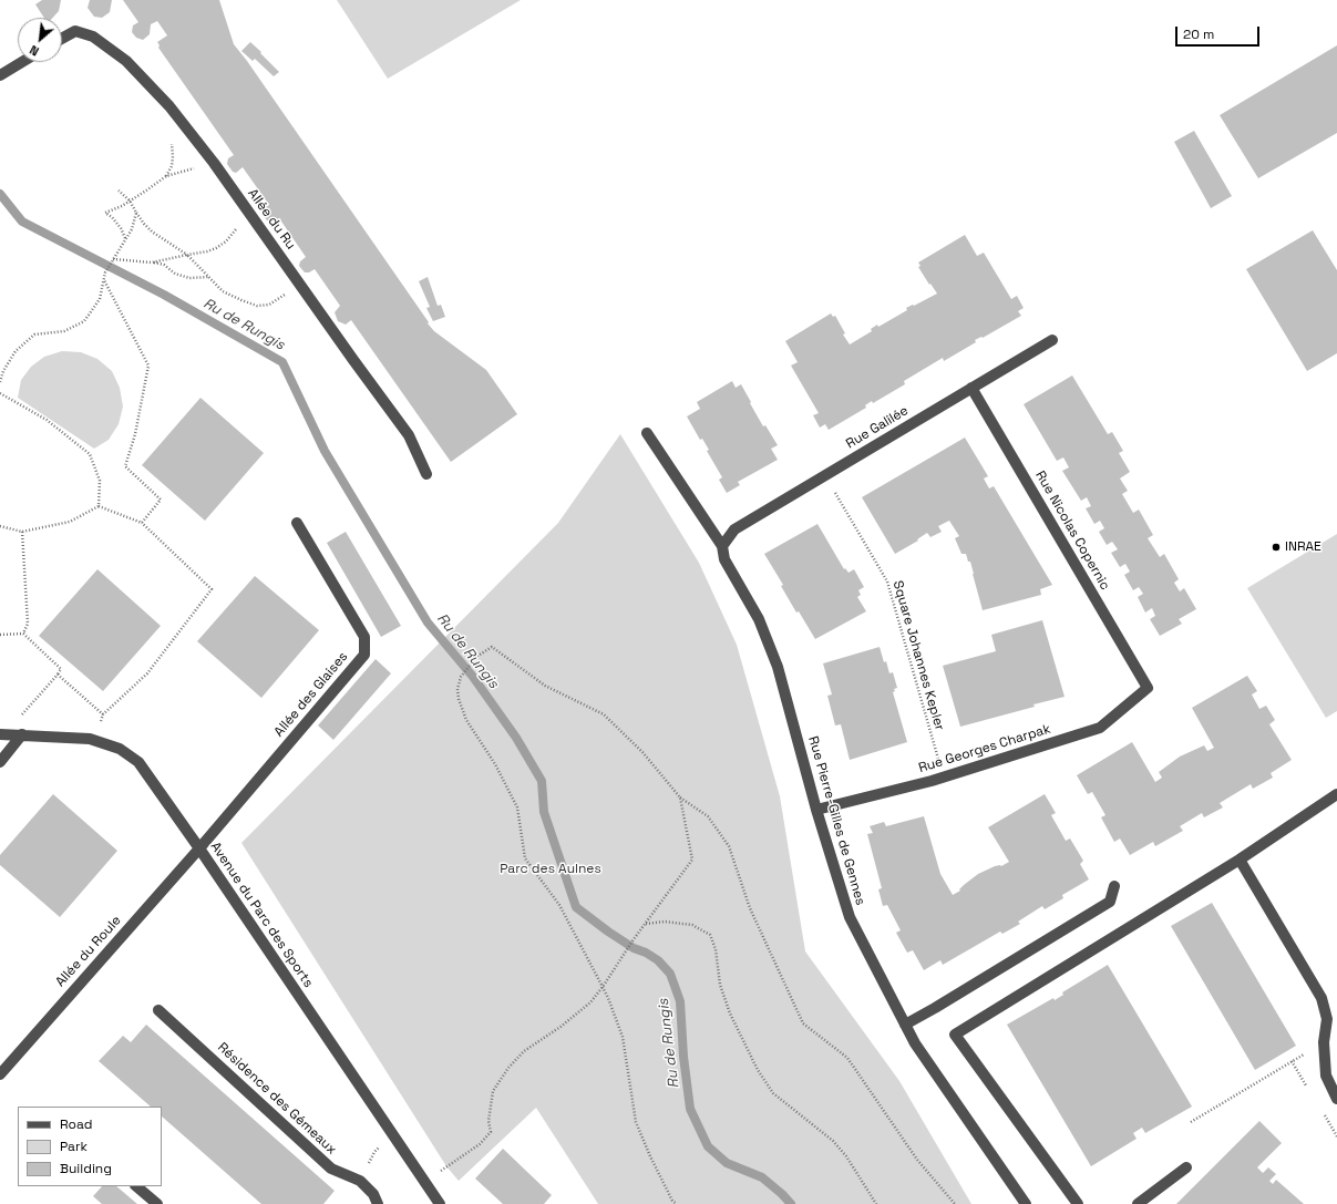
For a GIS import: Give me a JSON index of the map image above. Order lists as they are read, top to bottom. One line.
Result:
{"streets":{"street":["Allée du Ru","Rue Galilée","Rue Nicolas Copernic","Allée des Glaises","Rue Georges Charpak","Rue Pierre-Gilles de Gennes","Avenue du Parc des Sports","Allée du Roule","Résidence des Gémeaux"],"path":["Square Johannes Kepler"]},"crossings":[["Rue Galilée","Rue Nicolas Copernic"],["Rue Galilée","Square Johannes Kepler"],["Rue Galilée","Rue Pierre-Gilles de Gennes"],["Rue Nicolas Copernic","Rue Georges Charpak"],["Square Johannes Kepler","Rue Georges Charpak"],["Allée des Glaises","Avenue du Parc des Sports"],["Allée des Glaises","Allée du Roule"],["Rue Georges Charpak","Rue Pierre-Gilles de Gennes"],["Avenue du Parc des Sports","Allée du Roule"]],"water":["Ru de Rungis"],"parks":["Parc des Aulnes"],"places":["INRAE"],"legend":["Road","Park","Building"],"scale_bar":"20 m","north":"bottom left"}
